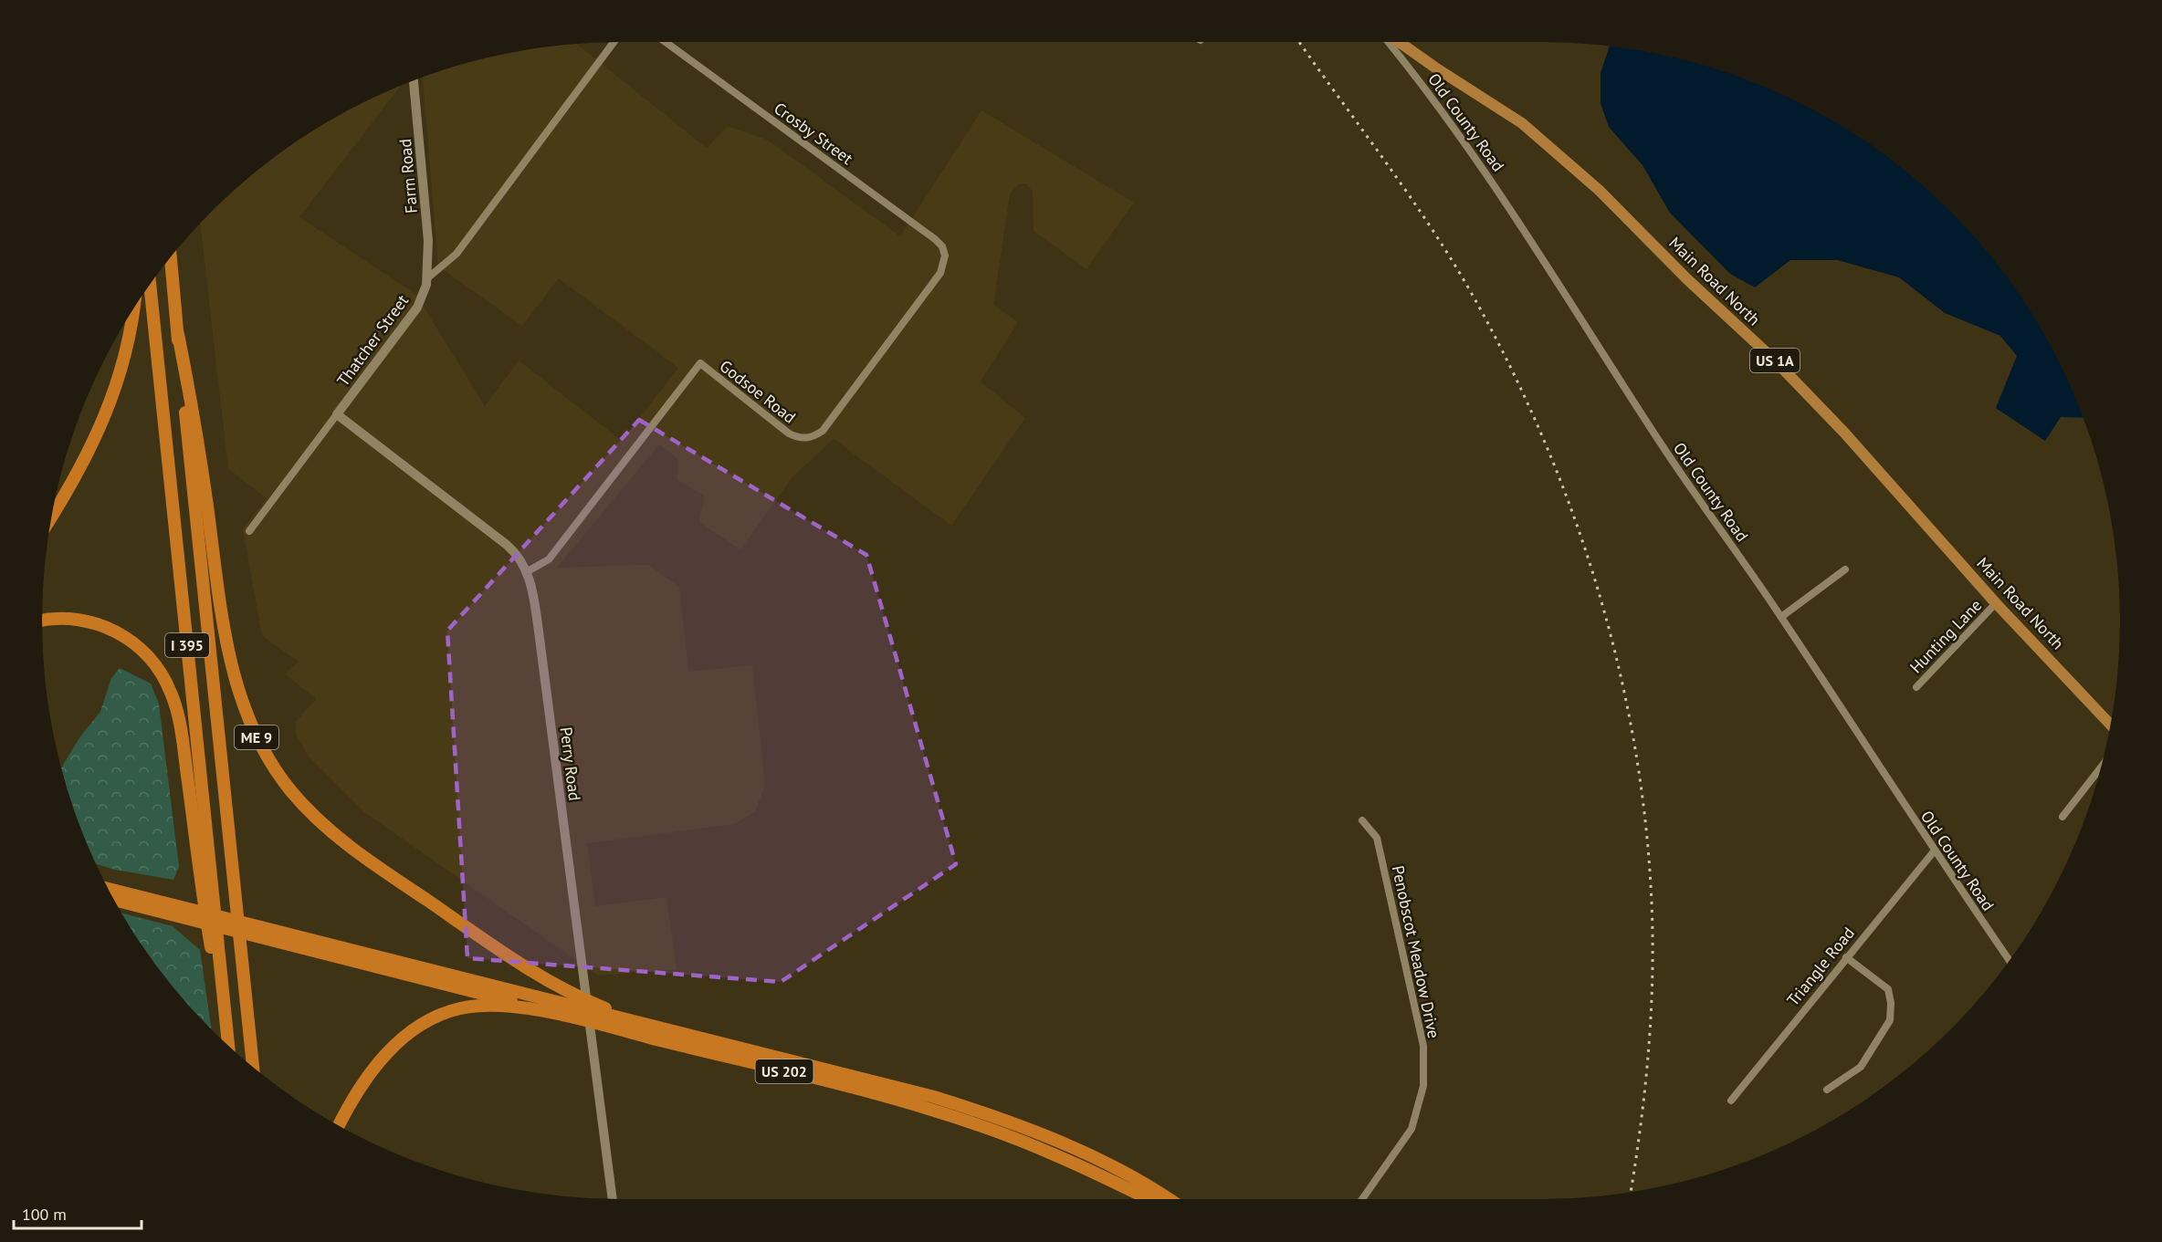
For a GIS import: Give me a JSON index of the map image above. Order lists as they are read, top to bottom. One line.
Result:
{"streets":{"highway":["I 395","ME 9","US 202"],"main road":["Main Road North","US 1A"],"street":["Old County Road","Crosby Street","Farm Road","Thatcher Street","Godsoe Road","Hunting Lane","Perry Road","Penobscot Meadow Drive","Triangle Road"]},"crossings":[["Old County Road","Triangle Road"],["Crosby Street","Godsoe Road"],["Farm Road","Thatcher Street"],["Main Road North","Hunting Lane"],["Thatcher Street","Perry Road"],["Godsoe Road","Perry Road"],["I 395","ME 9"]],"scale_bar":"100 m"}
